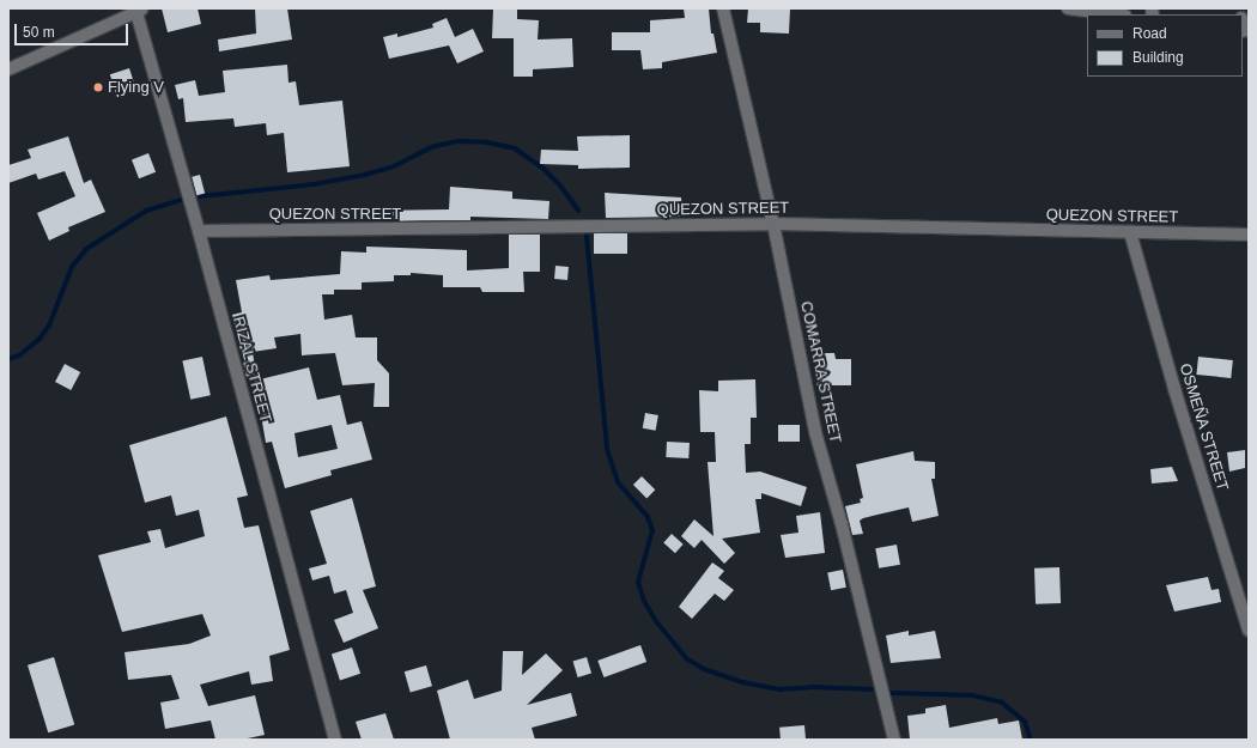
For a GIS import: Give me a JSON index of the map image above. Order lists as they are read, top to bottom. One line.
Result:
{"streets":{"street":["QUEZON STREET","RIZAL STREET","COMARRA STREET","OSMEÑA STREET"]},"crossings":[["QUEZON STREET","RIZAL STREET"],["QUEZON STREET","COMARRA STREET"],["QUEZON STREET","OSMEÑA STREET"]],"places":["Flying V"],"legend":["Road","Building"],"scale_bar":"50 m"}
